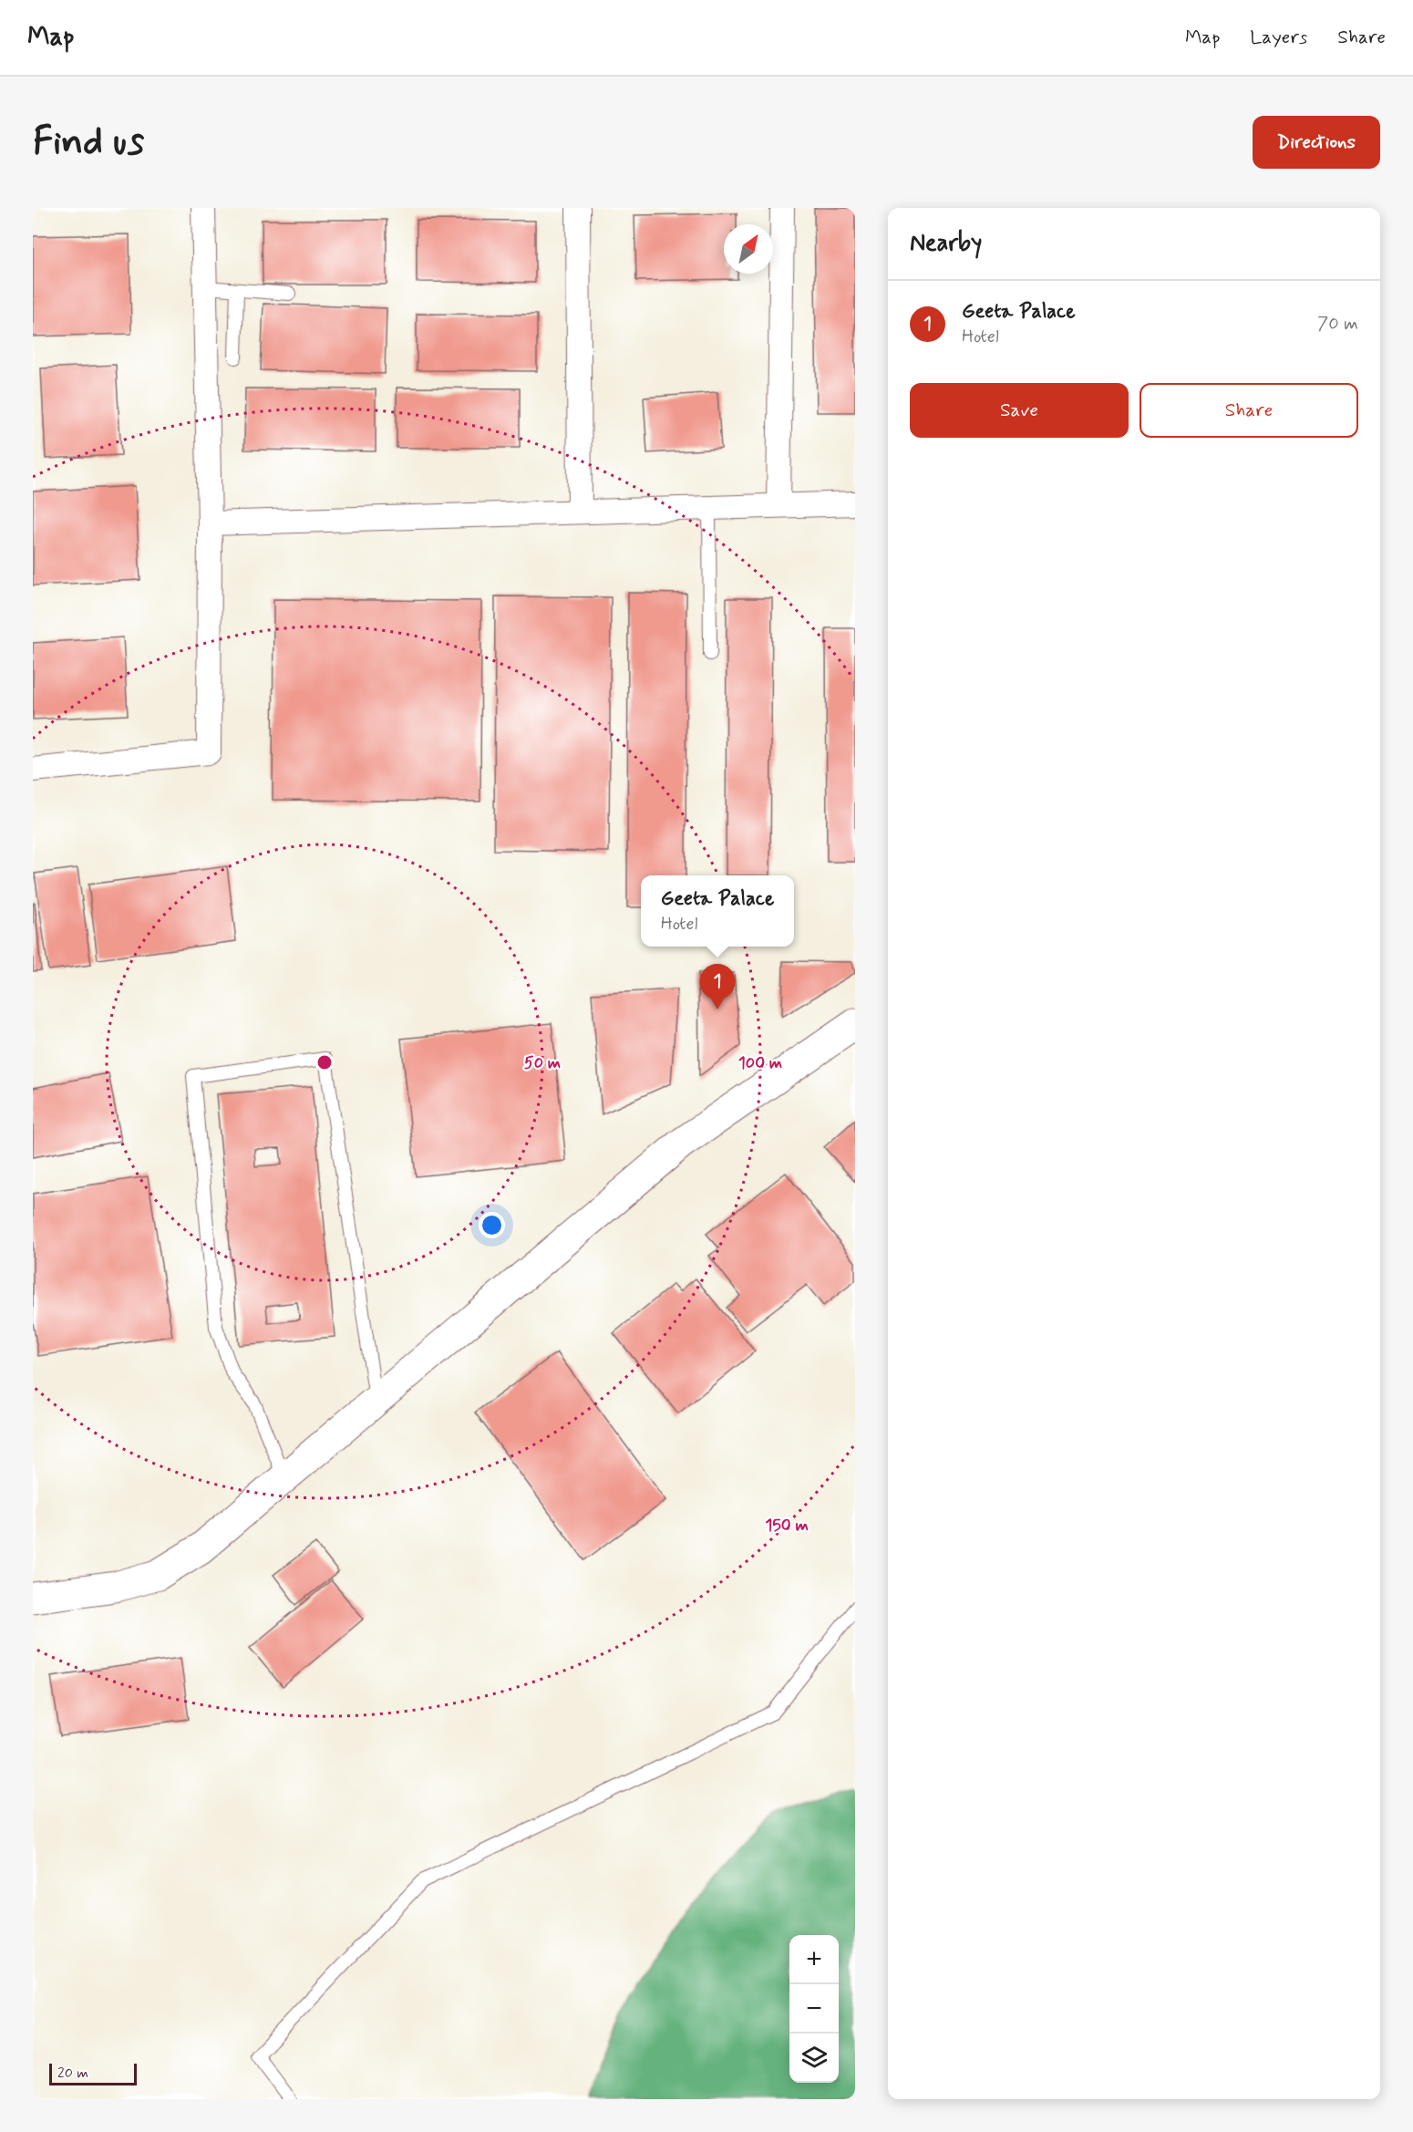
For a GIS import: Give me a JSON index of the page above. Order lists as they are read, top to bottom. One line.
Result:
{"scale_bar":"20 m","north":"top right","page":{"header":"Map","nav":["Map","Layers","Share"],"buttons":["Directions",["Save","Share"]],"title":"Find us","heading":"Nearby","list":[{"mark":"1","name":"Geeta Palace","note":"Hotel","value":"70 m"}],"popup":["Geeta Palace","Hotel"],"pins":"1","map_buttons":["+","−"],"scale":"20 m"},"rings":["50 m","100 m","150 m"]}
